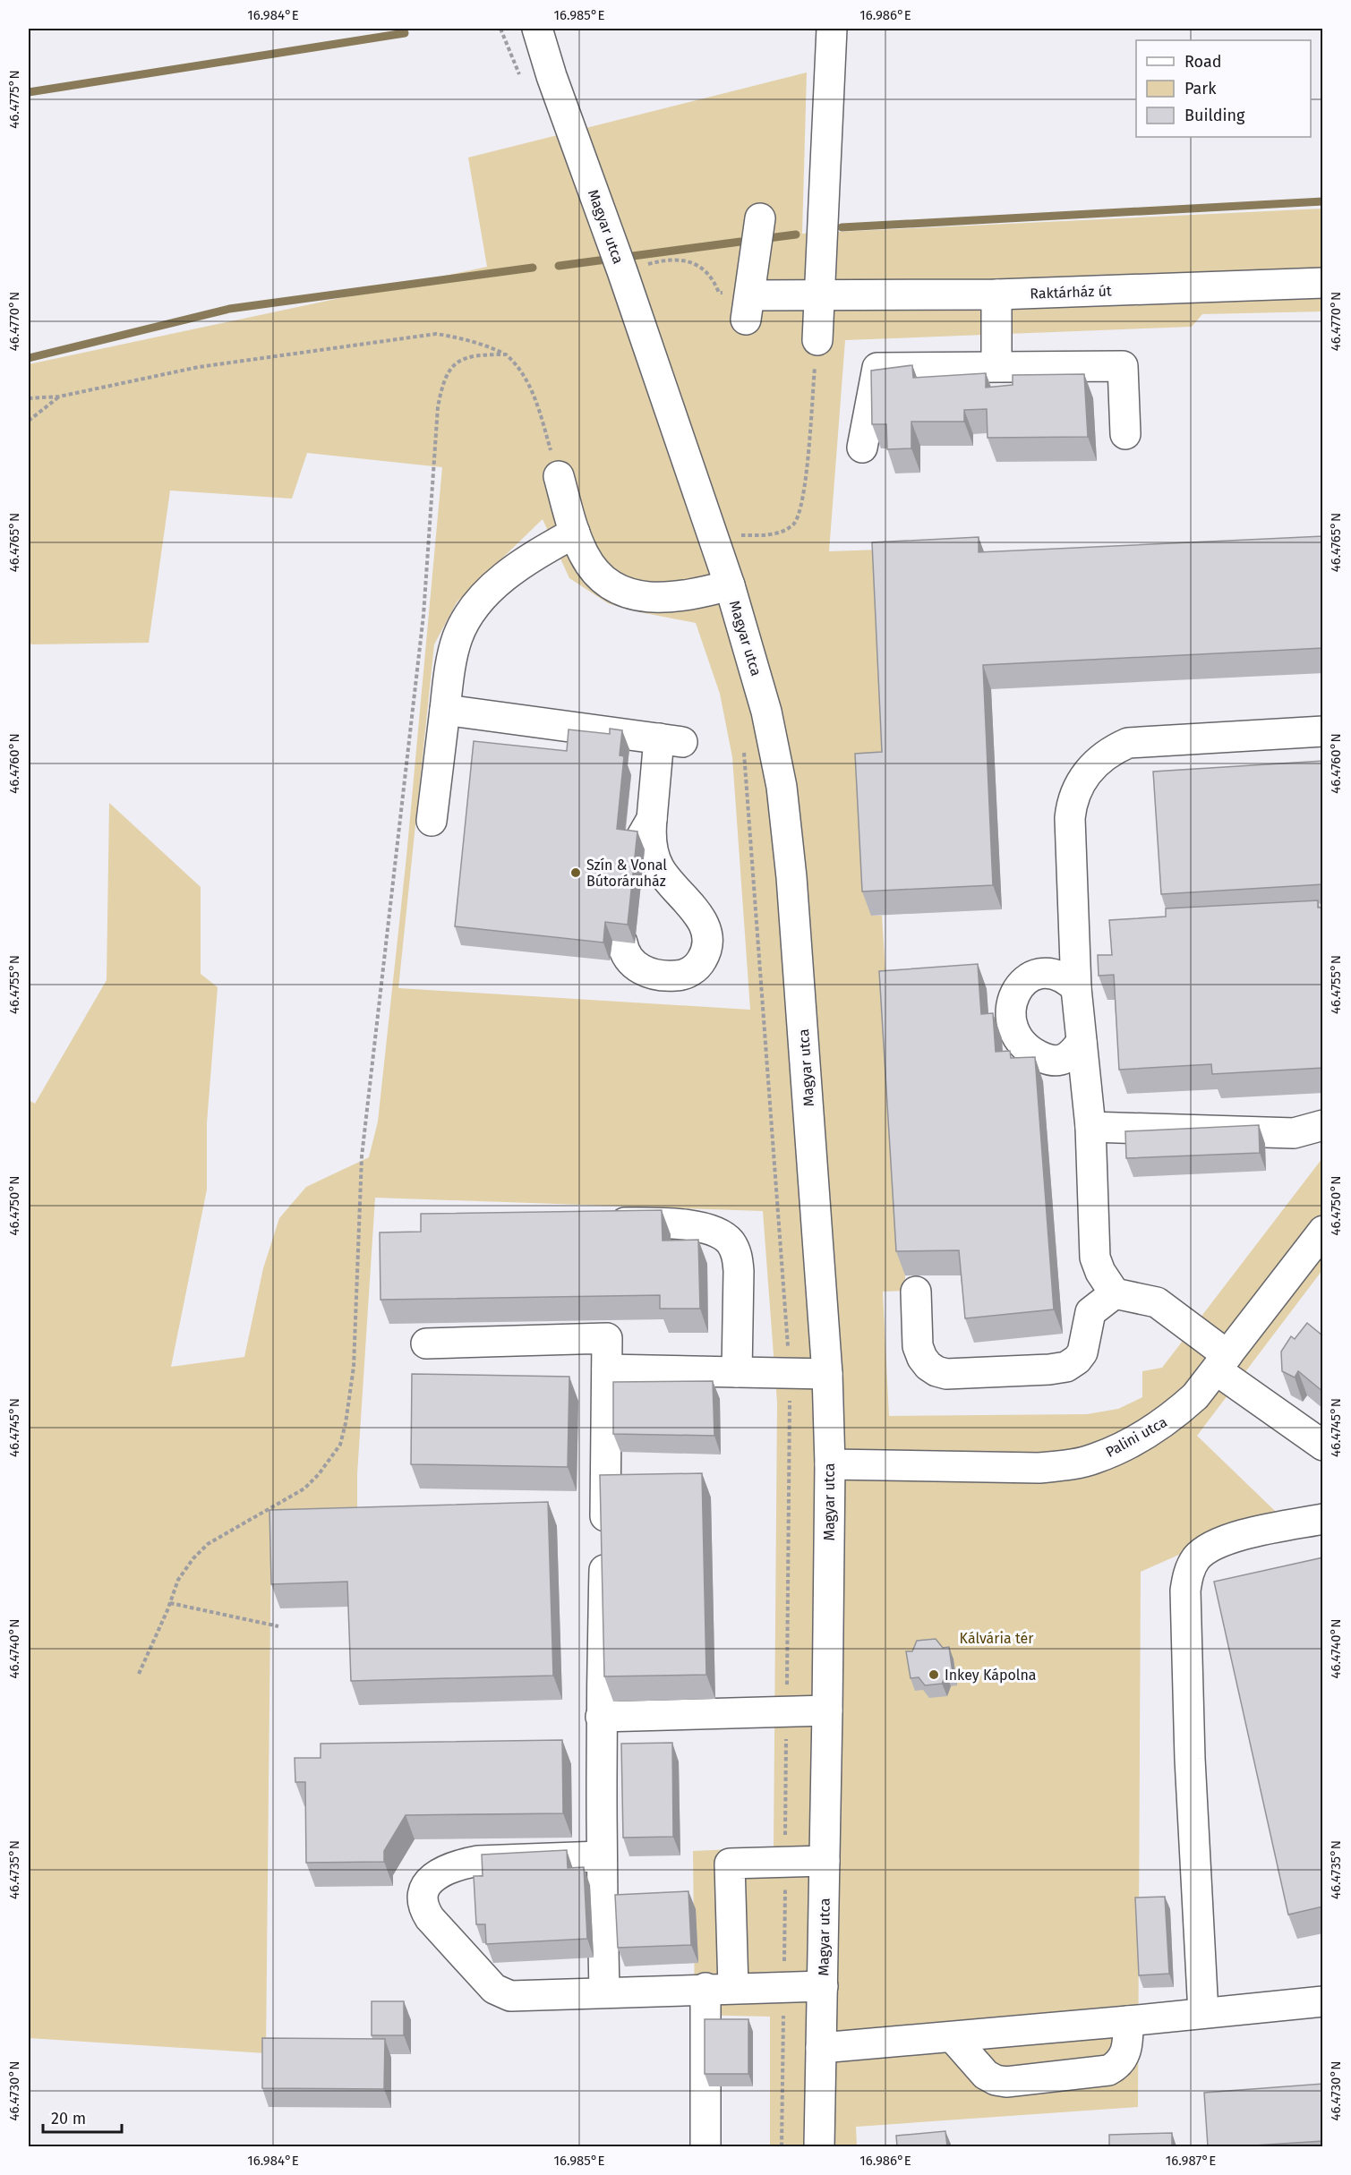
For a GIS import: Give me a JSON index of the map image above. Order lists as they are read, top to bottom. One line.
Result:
{"streets":{"main road":["Magyar utca","Raktárház út","Palini utca"]},"crossings":[["Magyar utca","Palini utca"]],"parks":["Kálvária tér"],"places":["Szín & Vonal Bútoráruház","Inkey Kápolna"],"legend":["Road","Park","Building"],"scale_bar":"20 m","coordinates":["16.984°E","16.985°E","16.986°E","46.4775°N","46.4770°N","46.4765°N","46.4760°N","46.4755°N","46.4750°N","46.4745°N","46.4740°N","46.4735°N","46.4730°N","16.987°E"]}
